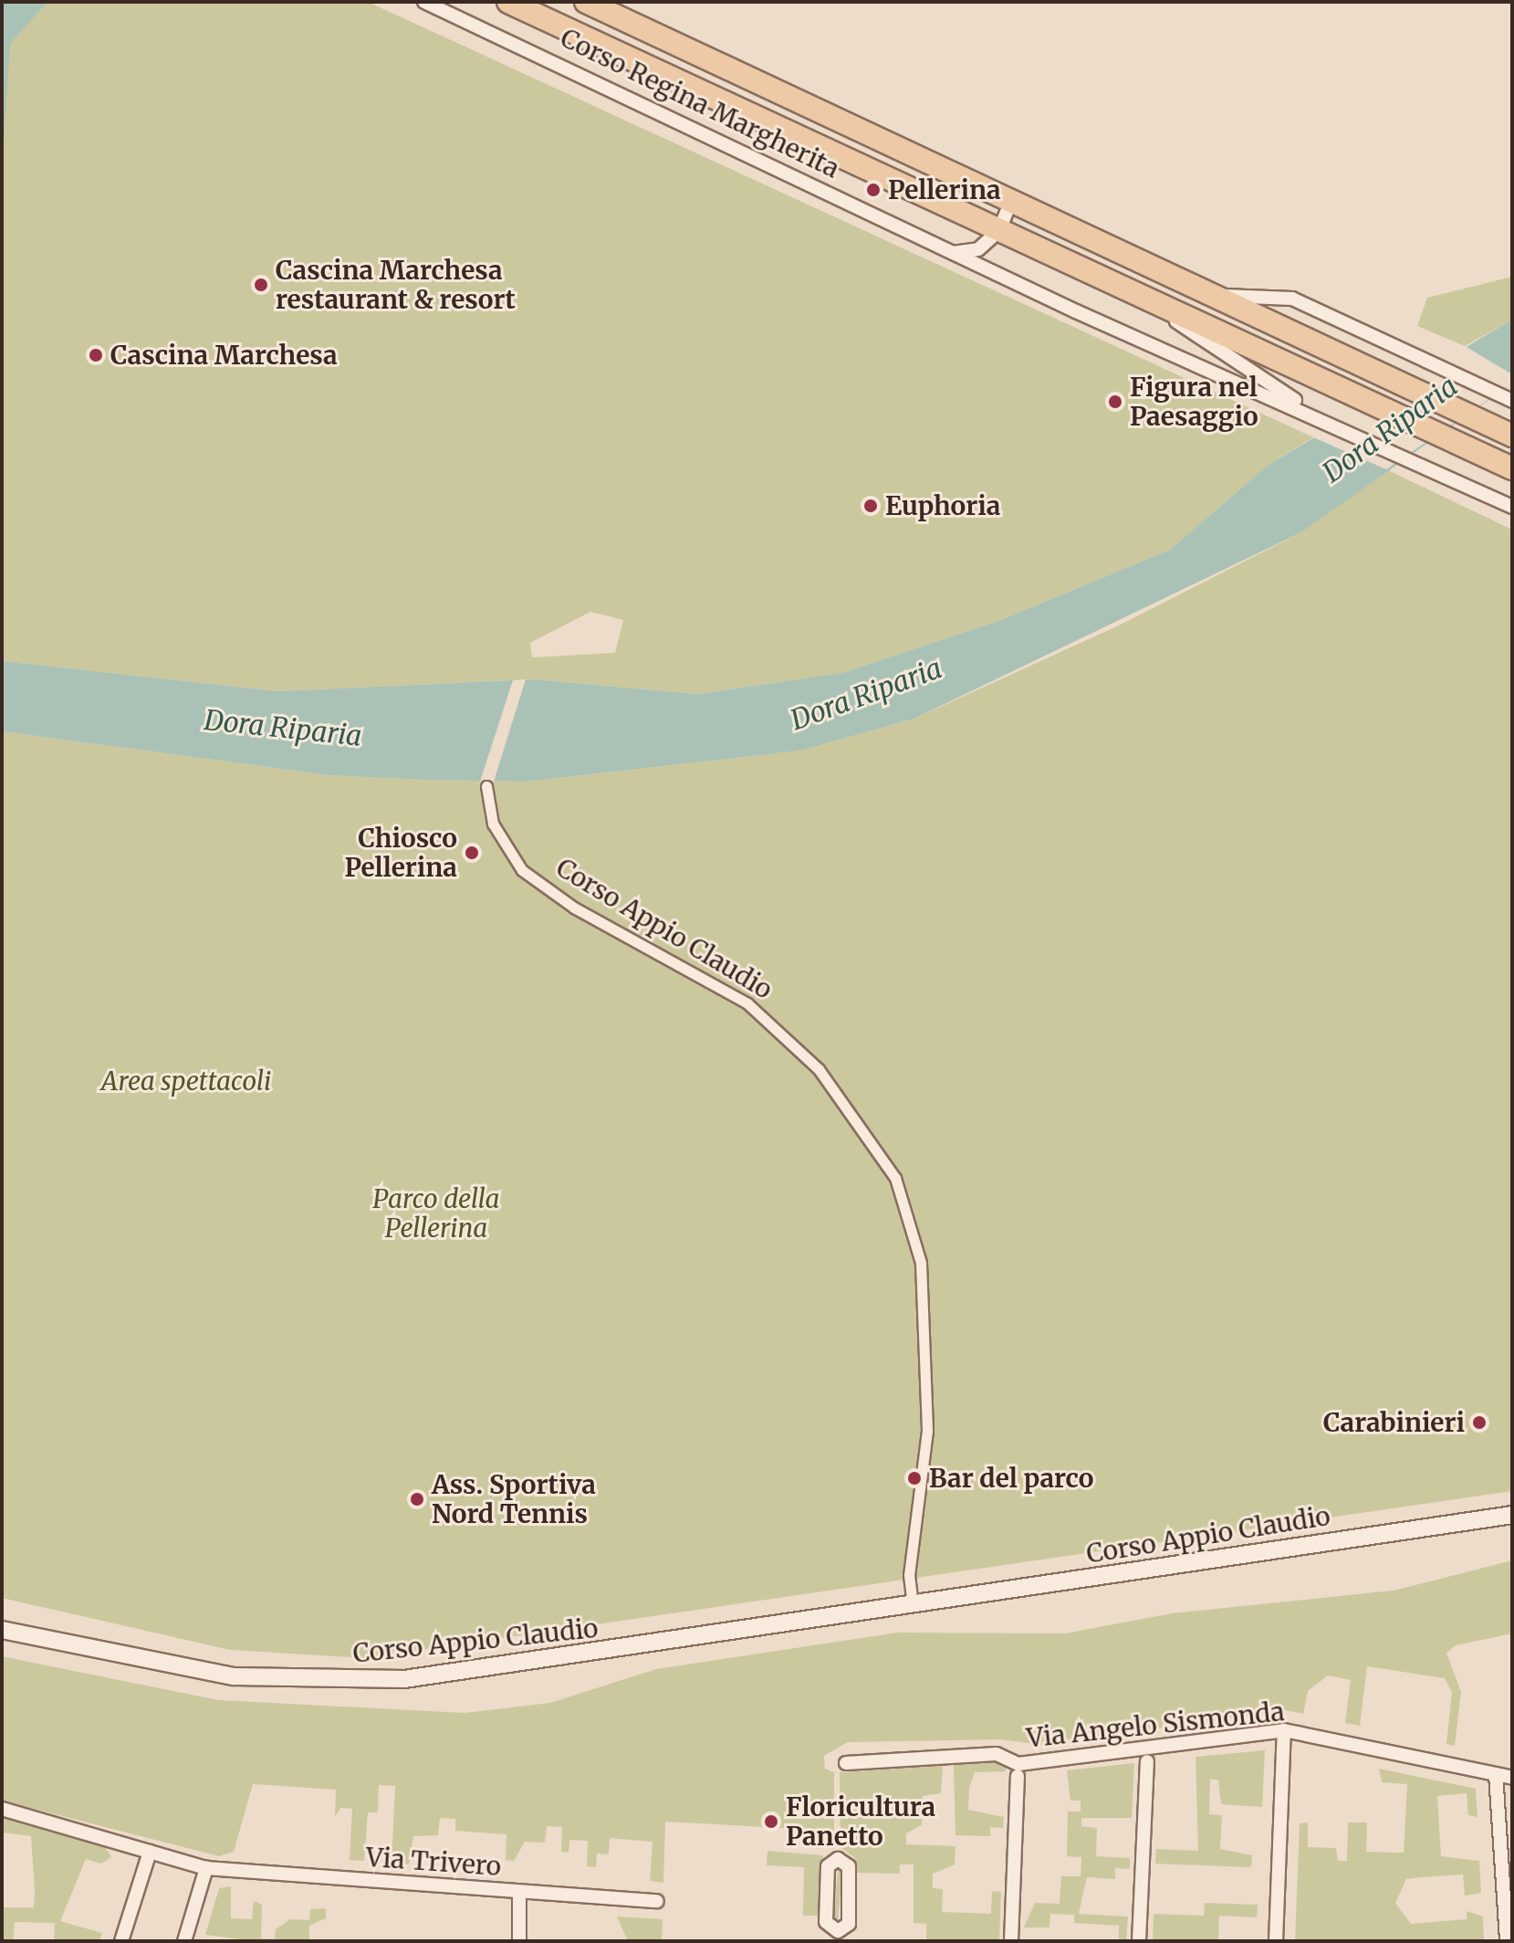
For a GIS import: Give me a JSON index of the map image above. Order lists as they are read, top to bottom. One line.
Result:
{"streets":{"main road":["Corso Regina Margherita"],"street":["Corso Appio Claudio","Via Angelo Sismonda","Via Trivero"]},"water":["Dora Riparia"],"parks":["Area spettacoli","Parco della Pellerina"],"places":["Pellerina","Cascina Marchesa restaurant & resort","Cascina Marchesa","Figura nel Paesaggio","Euphoria","Chiosco Pellerina","Carabinieri","Bar del parco","Ass. Sportiva Nord Tennis","Floricultura Panetto"]}
